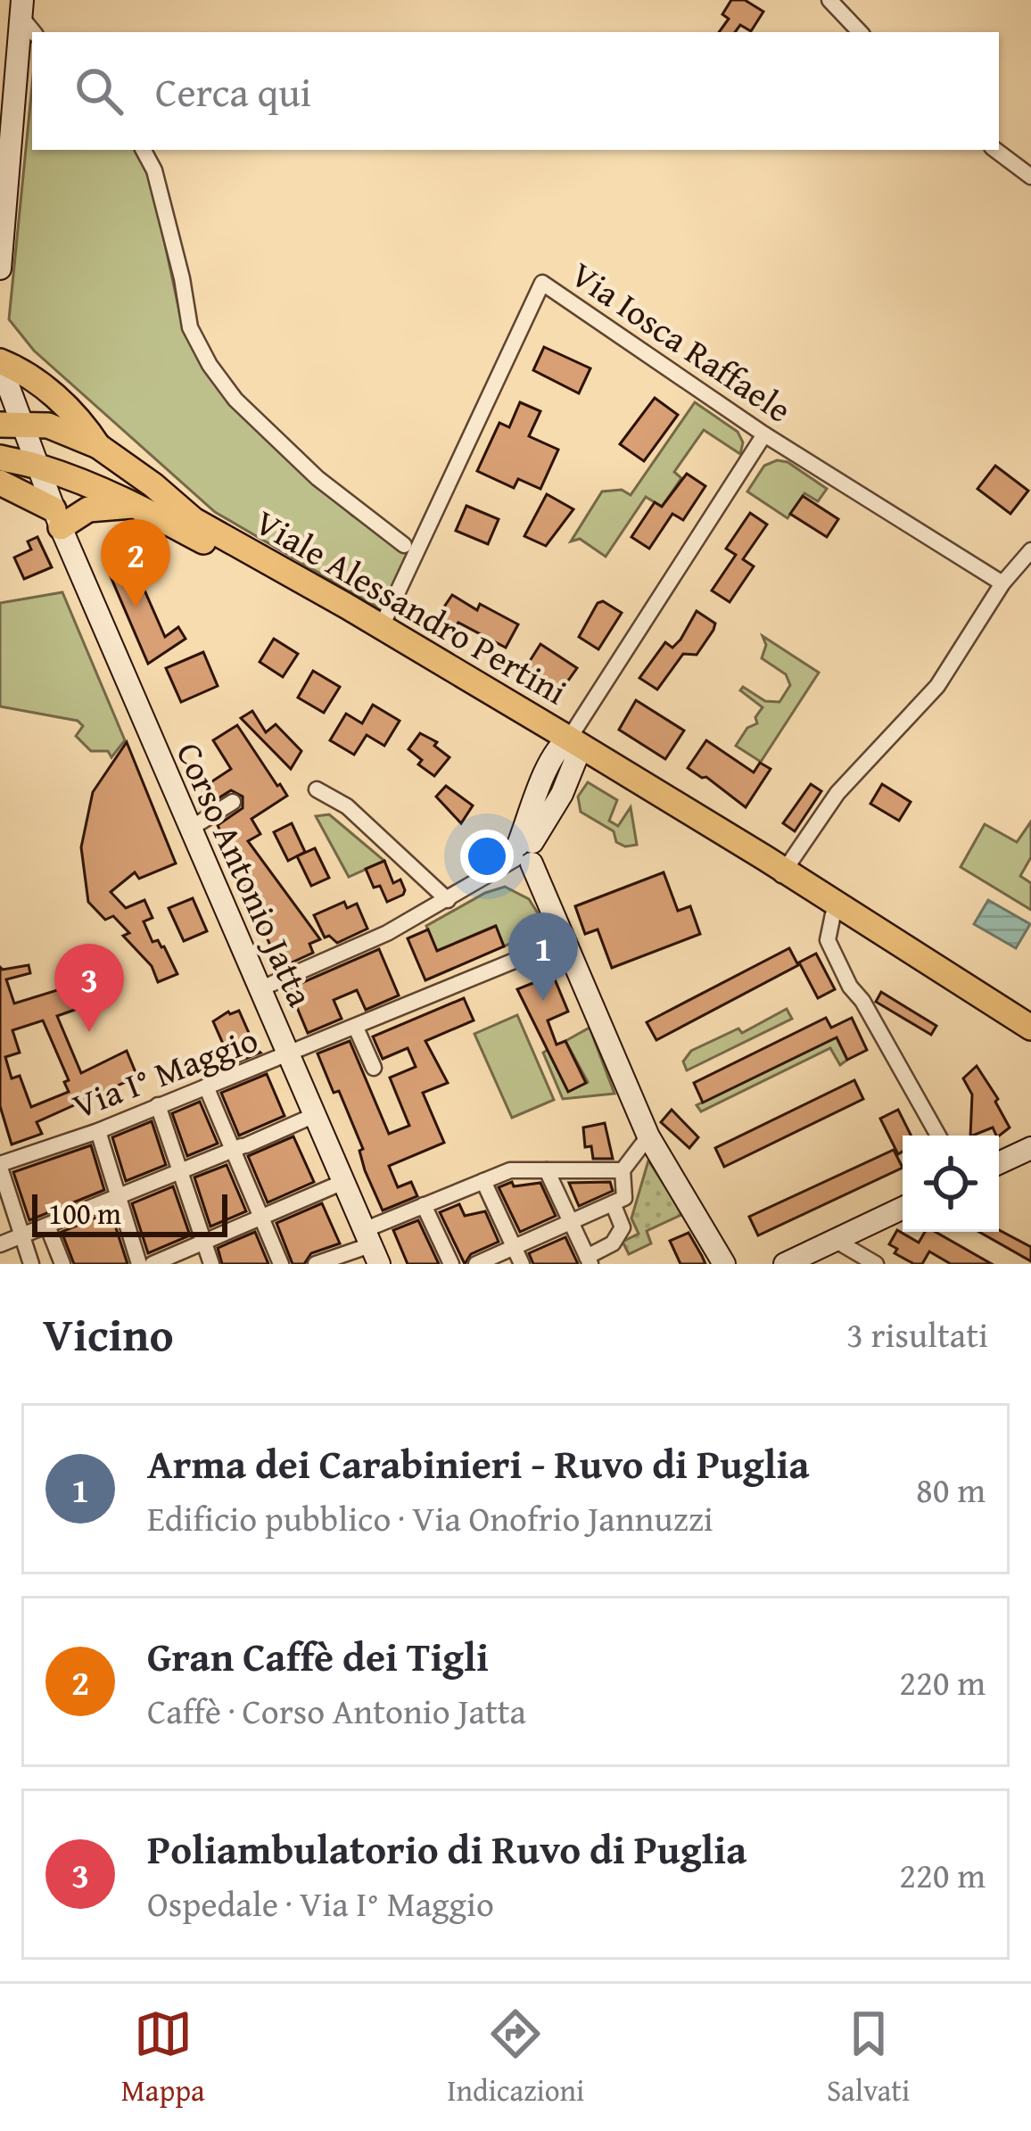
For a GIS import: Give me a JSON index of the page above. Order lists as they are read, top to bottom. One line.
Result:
{"streets":{"main road":["Viale Alessandro Pertini","Corso Antonio Jatta"],"street":["Via Iosca Raffaele","Via I° Maggio"]},"crossings":[["Via Iosca Raffaele","Viale Alessandro Pertini"],["Corso Antonio Jatta","Via I° Maggio"]],"scale_bar":"100 m","page":{"search":"Cerca qui","pins":["2","1","3"],"scale":"100 m","heading":["Vicino","3 risultati"],"list":[{"mark":"1","name":"Arma dei Carabinieri - Ruvo di Puglia","note":"Edificio pubblico · Via Onofrio Jannuzzi","value":"80 m"},{"mark":"2","name":"Gran Caffè dei Tigli","note":"Caffè · Corso Antonio Jatta","value":"220 m"},{"mark":"3","name":"Poliambulatorio di Ruvo di Puglia","note":"Ospedale · Via I° Maggio","value":"220 m"}],"nav":["Mappa","Indicazioni","Salvati"]}}
